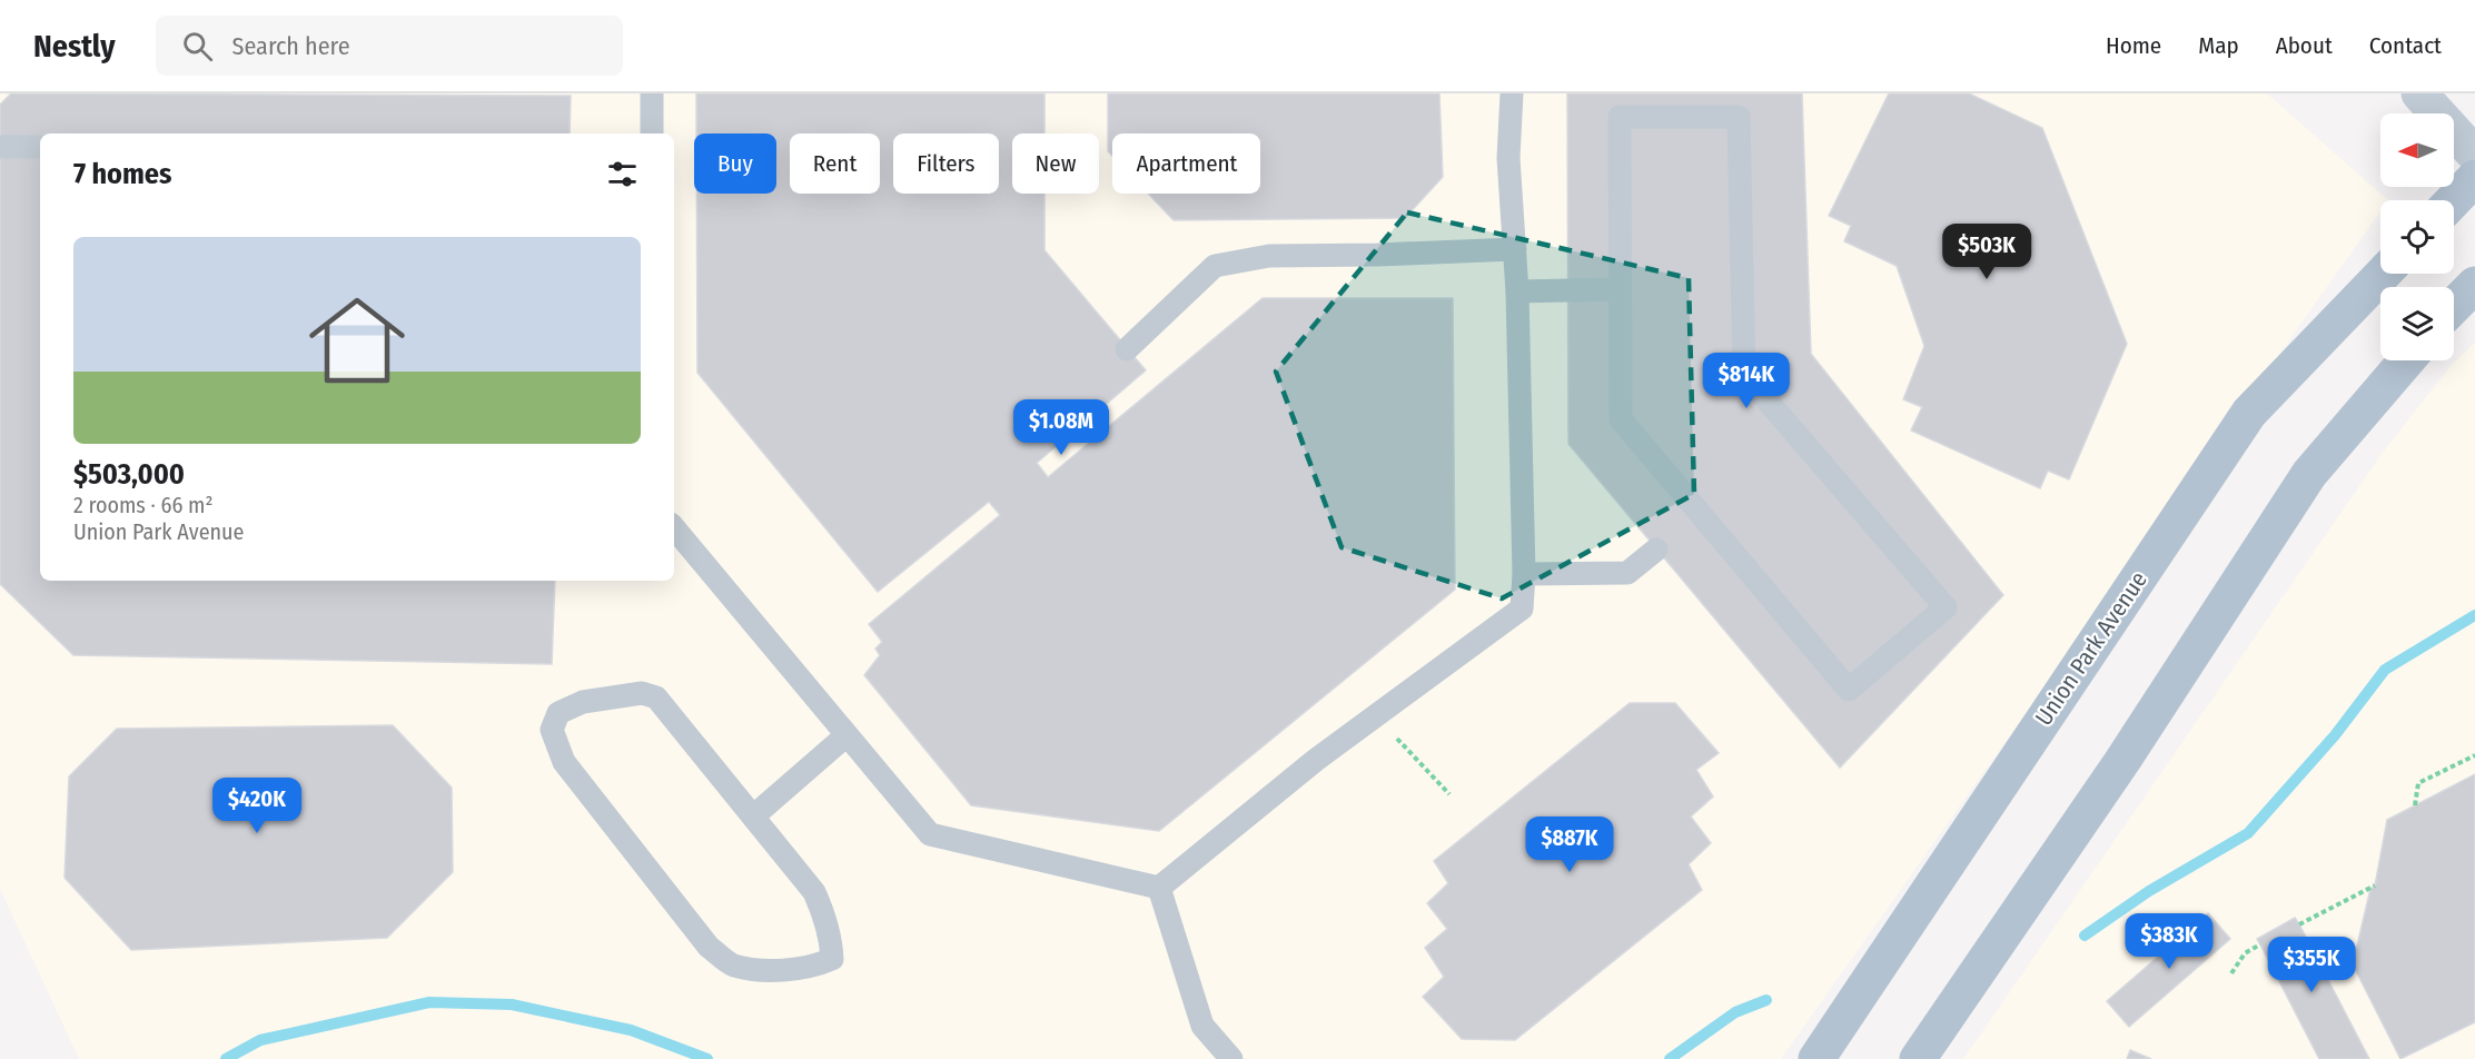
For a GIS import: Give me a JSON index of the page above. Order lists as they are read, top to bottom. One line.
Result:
{"streets":{"main road":["Union Park Avenue"]},"north":"left","page":{"header":"Nestly","search":"Search here","nav":["Home","Map","About","Contact"],"chip":["Buy","Rent","Filters","New","Apartment"],"heading":"7 homes","list":[{"name":"$503,000","note":"2 rooms · 66 m² · Union Park Avenue"}],"price":["$503K","$814K","$1.08M","$420K","$887K","$383K","$355K"]}}
